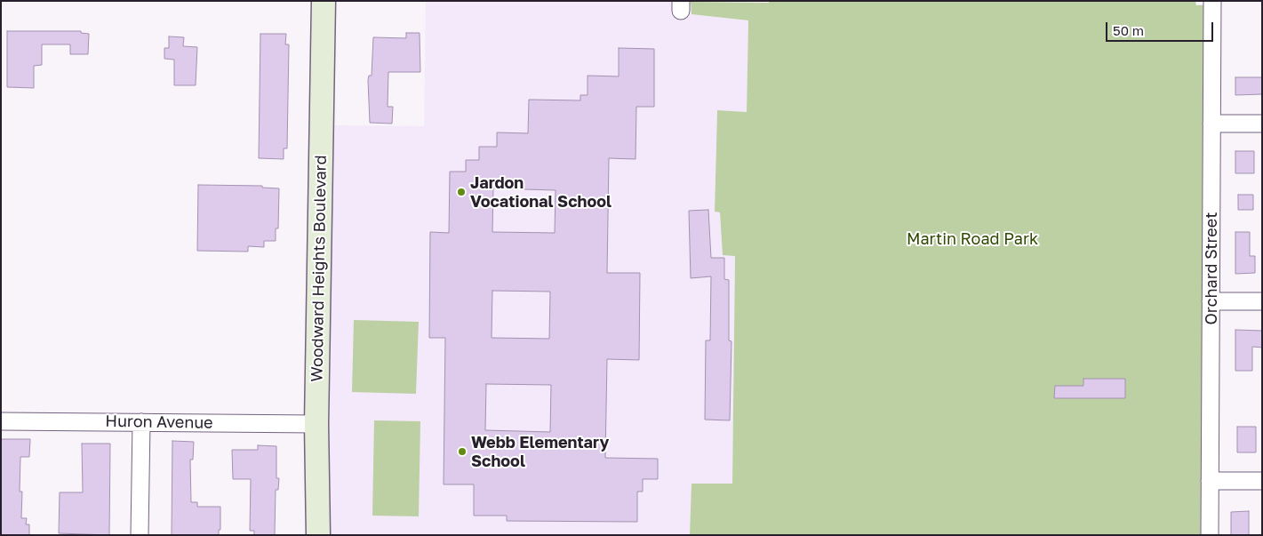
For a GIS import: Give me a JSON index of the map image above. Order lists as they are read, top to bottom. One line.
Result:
{"streets":{"street":["Woodward Heights Boulevard","Orchard Street","Huron Avenue"]},"crossings":[["Woodward Heights Boulevard","Huron Avenue"]],"parks":["Martin Road Park"],"places":["Jardon Vocational School","Webb Elementary School"],"scale_bar":"50 m"}
